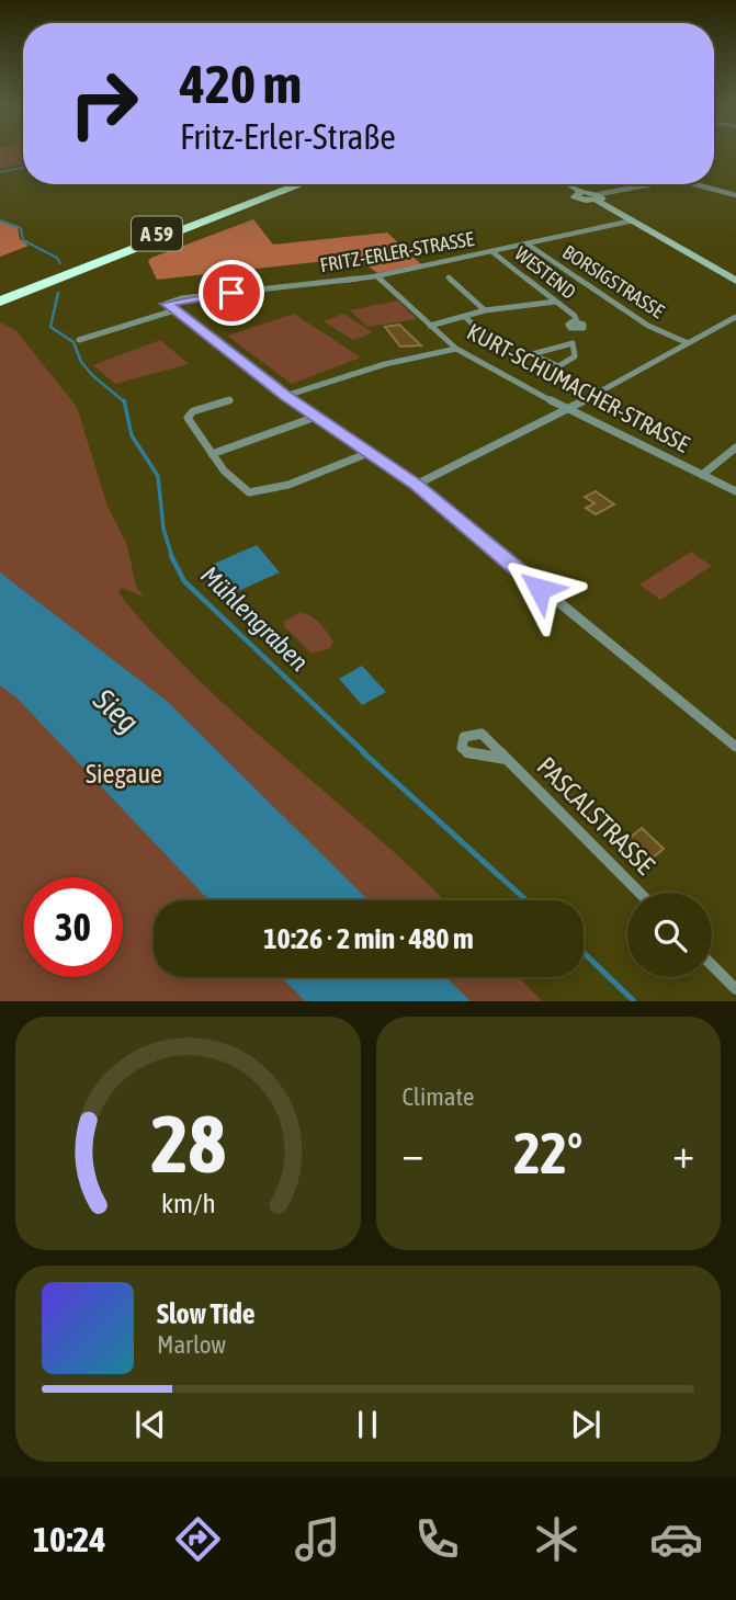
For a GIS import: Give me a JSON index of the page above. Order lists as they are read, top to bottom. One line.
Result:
{"streets":{"highway":["A 59"],"street":["FRITZ-ERLER-STRASSE","WESTEND","BORSIGSTRASSE","KURT-SCHUMACHER-STRASSE","PASCALSTRASSE"]},"crossings":[["FRITZ-ERLER-STRASSE","WESTEND"],["FRITZ-ERLER-STRASSE","BORSIGSTRASSE"],["FRITZ-ERLER-STRASSE","KURT-SCHUMACHER-STRASSE"]],"water":["Mühlengraben","Sieg"],"parks":["Siegaue"],"page":{"turn":["420 m","Fritz-Erler-Straße"],"limit":"30","trip":"10:26 · 2 min · 480 m","tile":"Climate","heat":["−","22°","+"],"song":["Slow Tide","Marlow"],"tabs":"10:24","gauge":["28","km/h"]}}
